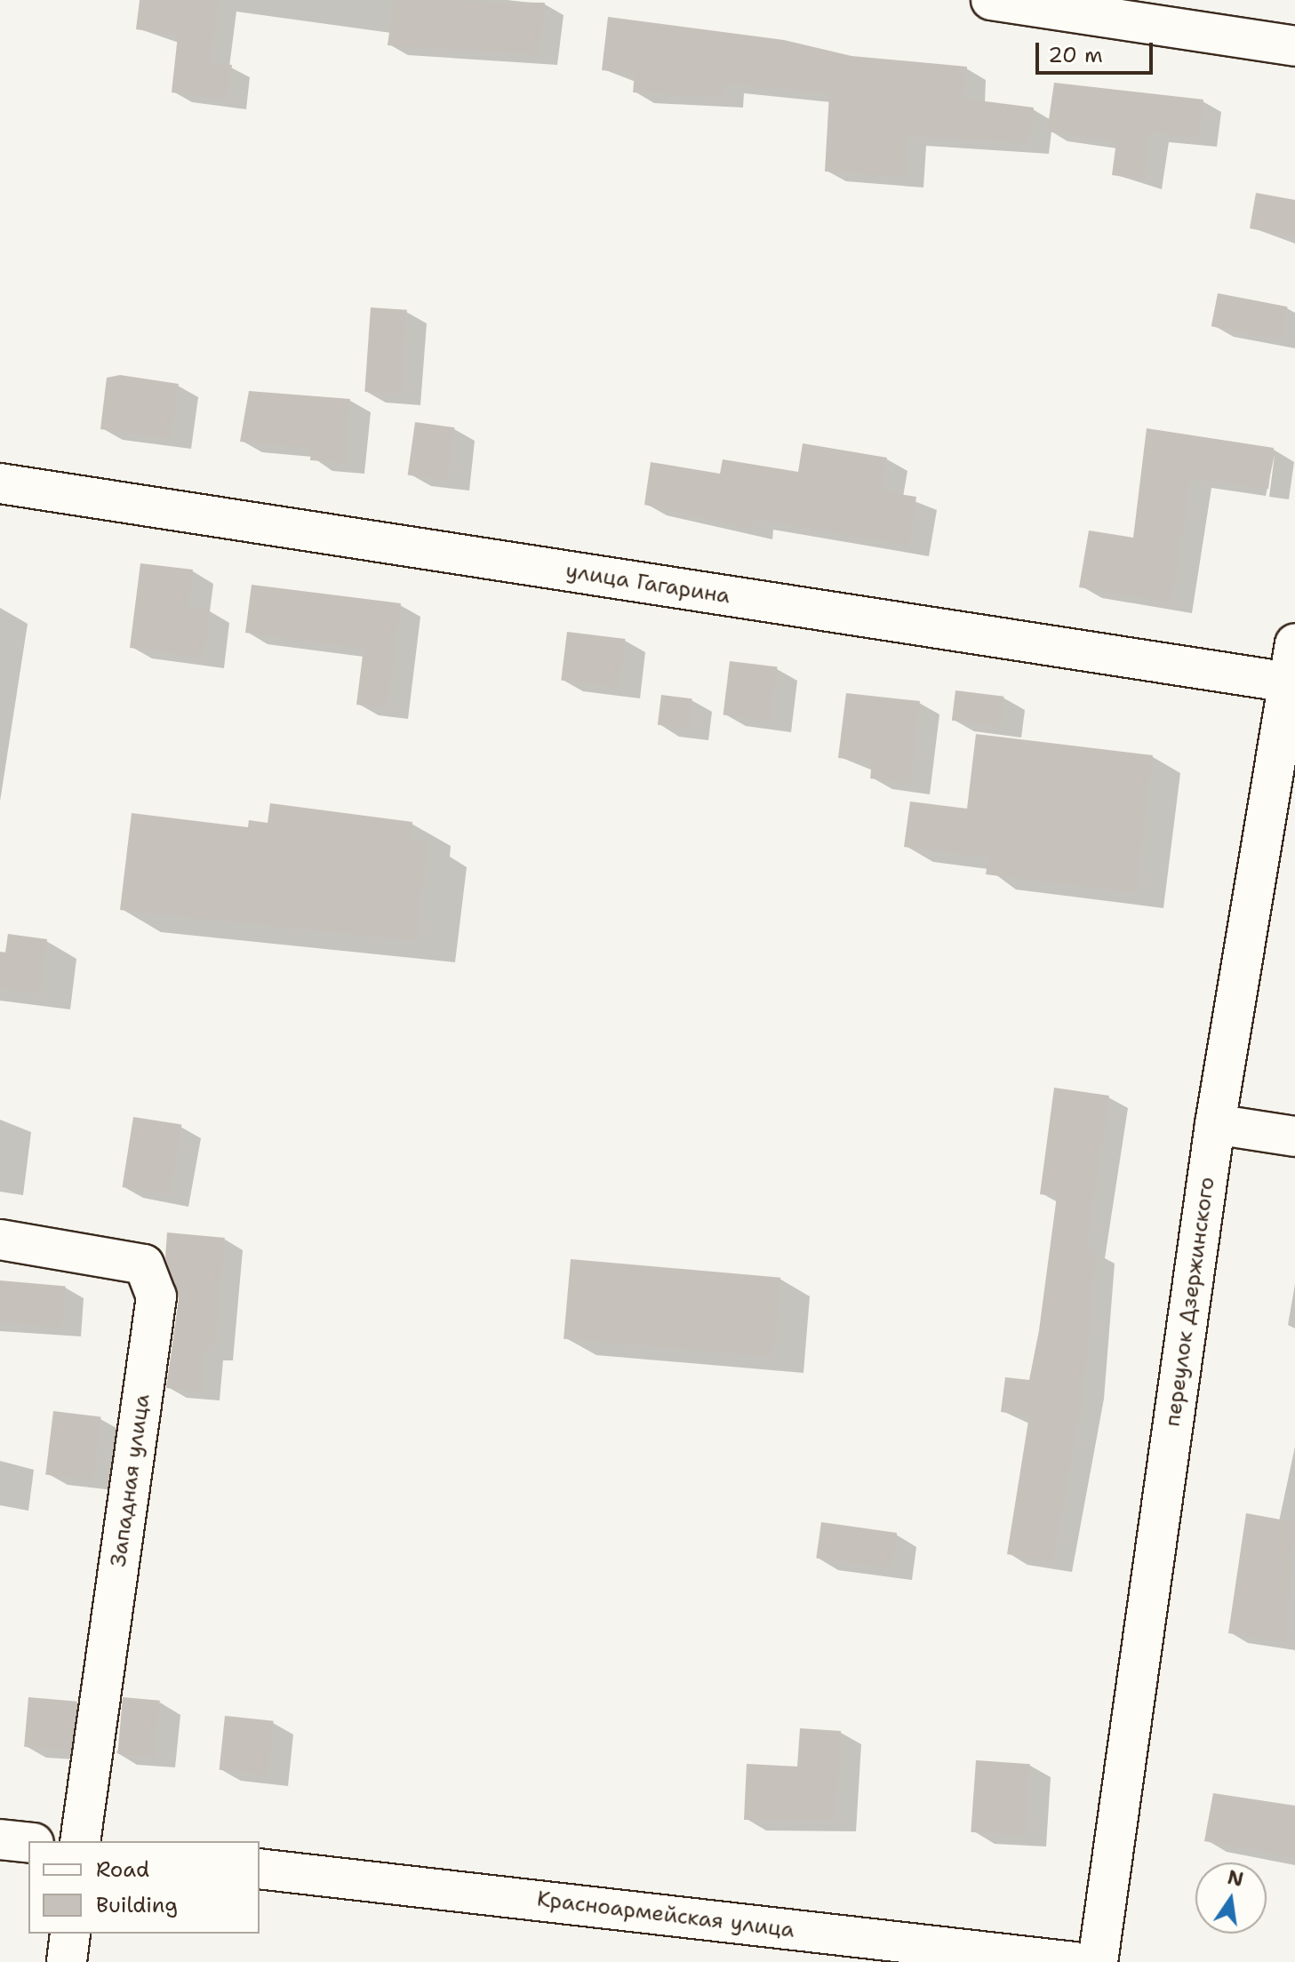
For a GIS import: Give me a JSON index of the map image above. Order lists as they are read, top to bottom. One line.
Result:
{"streets":{"street":["улица Гагарина","переулок Дзержинского","Западная улица","Красноармейская улица"]},"crossings":[["улица Гагарина","переулок Дзержинского"]],"legend":["Road","Building"],"scale_bar":"20 m","north":"top"}
